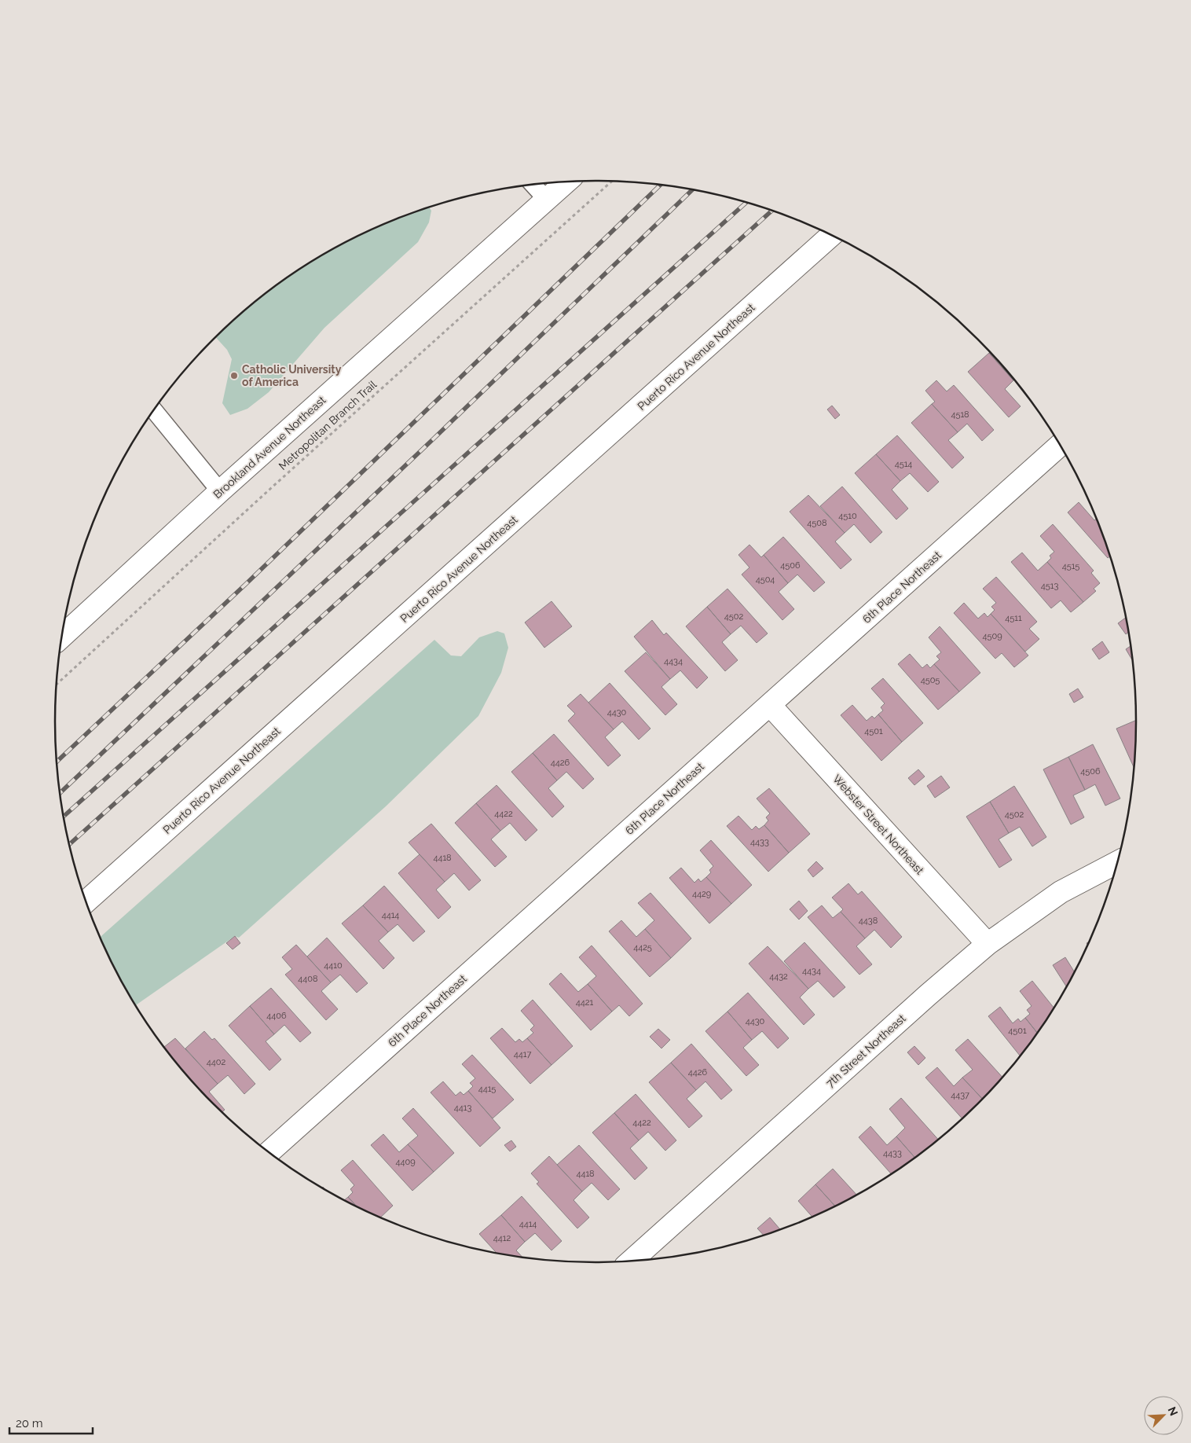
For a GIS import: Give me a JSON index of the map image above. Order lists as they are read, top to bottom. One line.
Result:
{"streets":{"street":["Puerto Rico Avenue Northeast","Brookland Avenue Northeast","6th Place Northeast","Webster Street Northeast","7th Street Northeast"],"path":["Metropolitan Branch Trail"]},"crossings":[["6th Place Northeast","Webster Street Northeast"],["Webster Street Northeast","7th Street Northeast"]],"places":["Catholic University of America"],"house_numbers":["4518","4514","4510","4508","4506","4515","4504","4513","4502","4511","4509","4434","4505","4430","4501","4426","4506","4422","4502","4433","4418","4429","4414","4438","4425","4410","4434","4432","4408","4421","4406","4430","4501","4417","4402","4426","4415","4437","4413","4422","4433","4409","4418","4414","4412"],"scale_bar":"20 m","north":"top right"}
